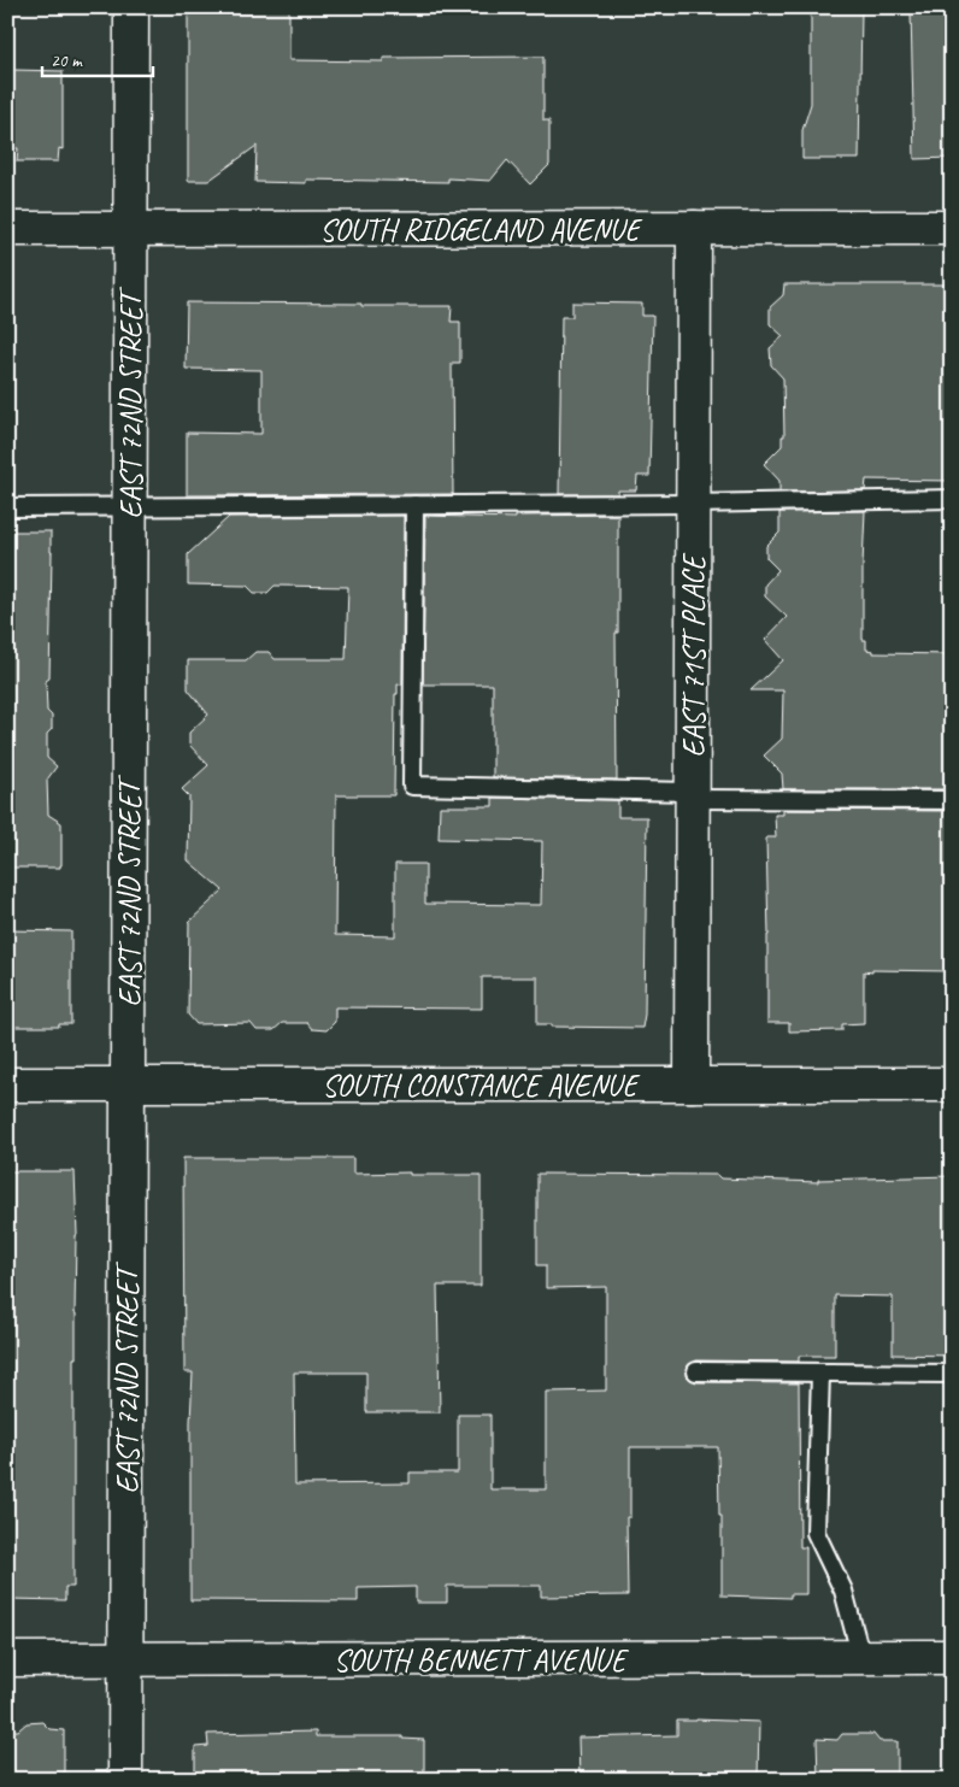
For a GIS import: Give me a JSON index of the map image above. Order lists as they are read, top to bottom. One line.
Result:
{"streets":{"street":["SOUTH RIDGELAND AVENUE","EAST 72ND STREET","EAST 71ST PLACE","SOUTH CONSTANCE AVENUE","SOUTH BENNETT AVENUE"]},"crossings":[["SOUTH RIDGELAND AVENUE","EAST 72ND STREET"],["SOUTH RIDGELAND AVENUE","EAST 71ST PLACE"],["EAST 72ND STREET","SOUTH CONSTANCE AVENUE"],["EAST 72ND STREET","SOUTH BENNETT AVENUE"],["EAST 71ST PLACE","SOUTH CONSTANCE AVENUE"]],"scale_bar":"20 m"}
